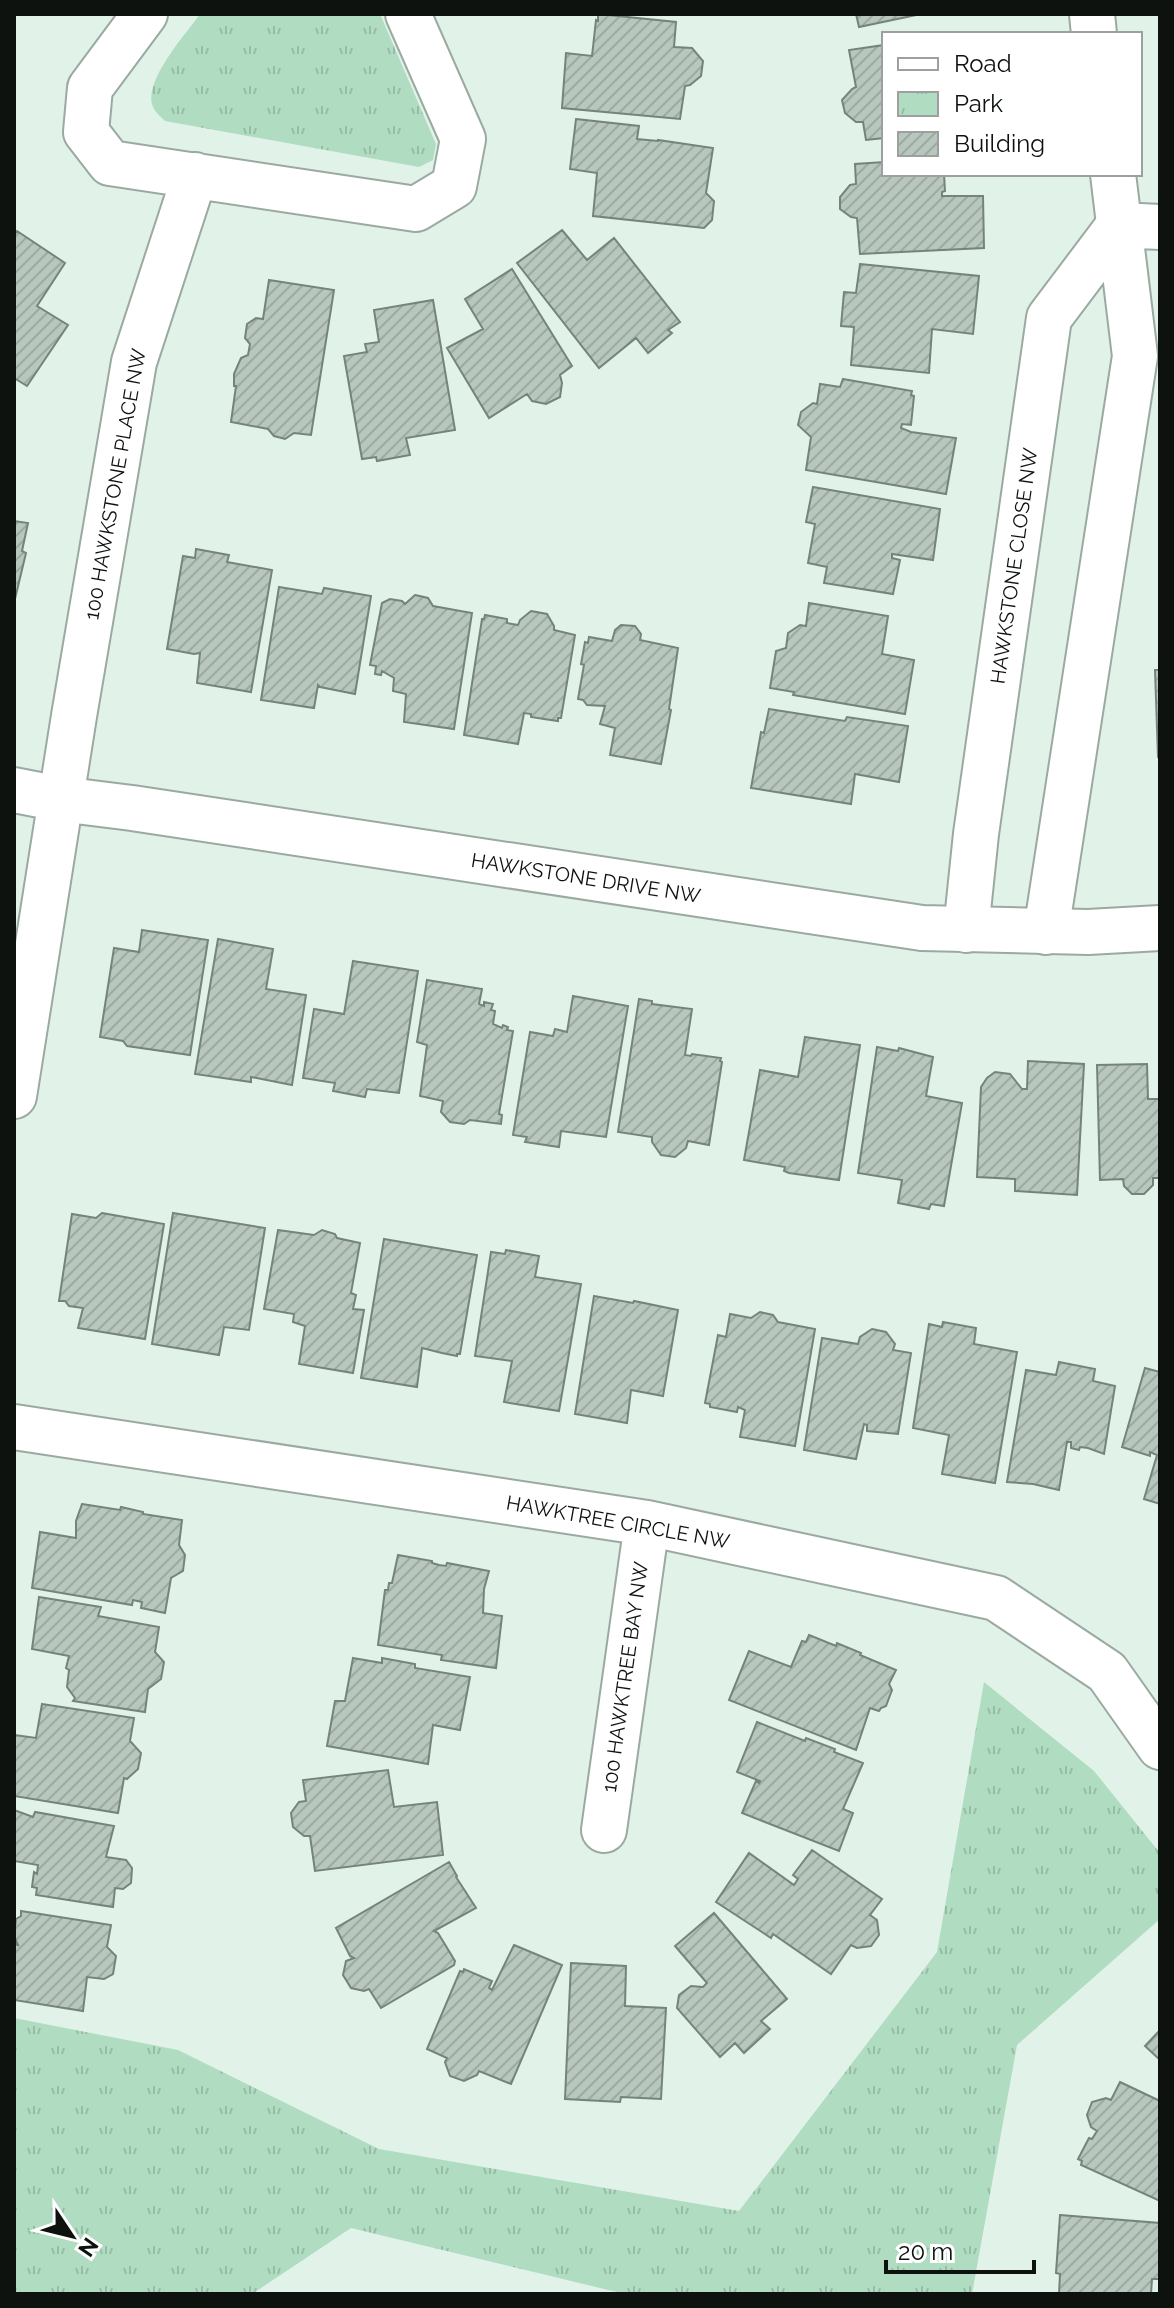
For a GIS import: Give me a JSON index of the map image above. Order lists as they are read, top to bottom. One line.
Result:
{"streets":{"street":["100 HAWKSTONE PLACE NW","HAWKSTONE CLOSE NW","HAWKSTONE DRIVE NW","HAWKTREE CIRCLE NW","100 HAWKTREE BAY NW"]},"crossings":[["100 HAWKSTONE PLACE NW","HAWKSTONE DRIVE NW"],["HAWKSTONE CLOSE NW","HAWKSTONE DRIVE NW"],["HAWKTREE CIRCLE NW","100 HAWKTREE BAY NW"]],"legend":["Road","Park","Building"],"scale_bar":"20 m","north":"bottom right"}
